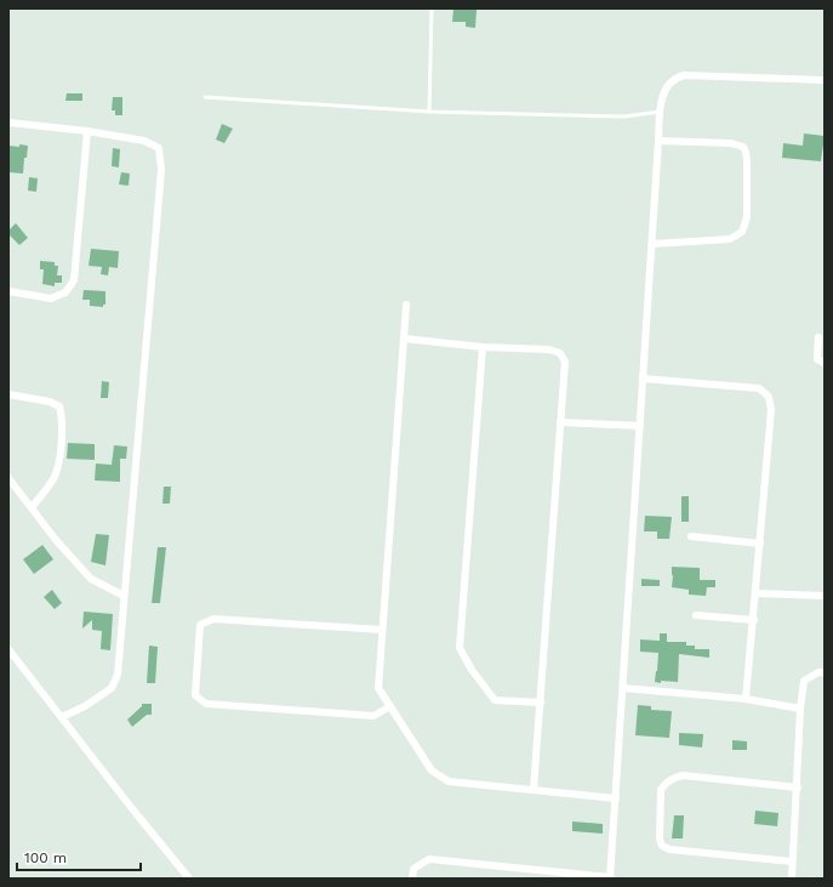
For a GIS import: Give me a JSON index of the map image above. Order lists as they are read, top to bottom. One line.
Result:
{"scale_bar":"100 m"}
